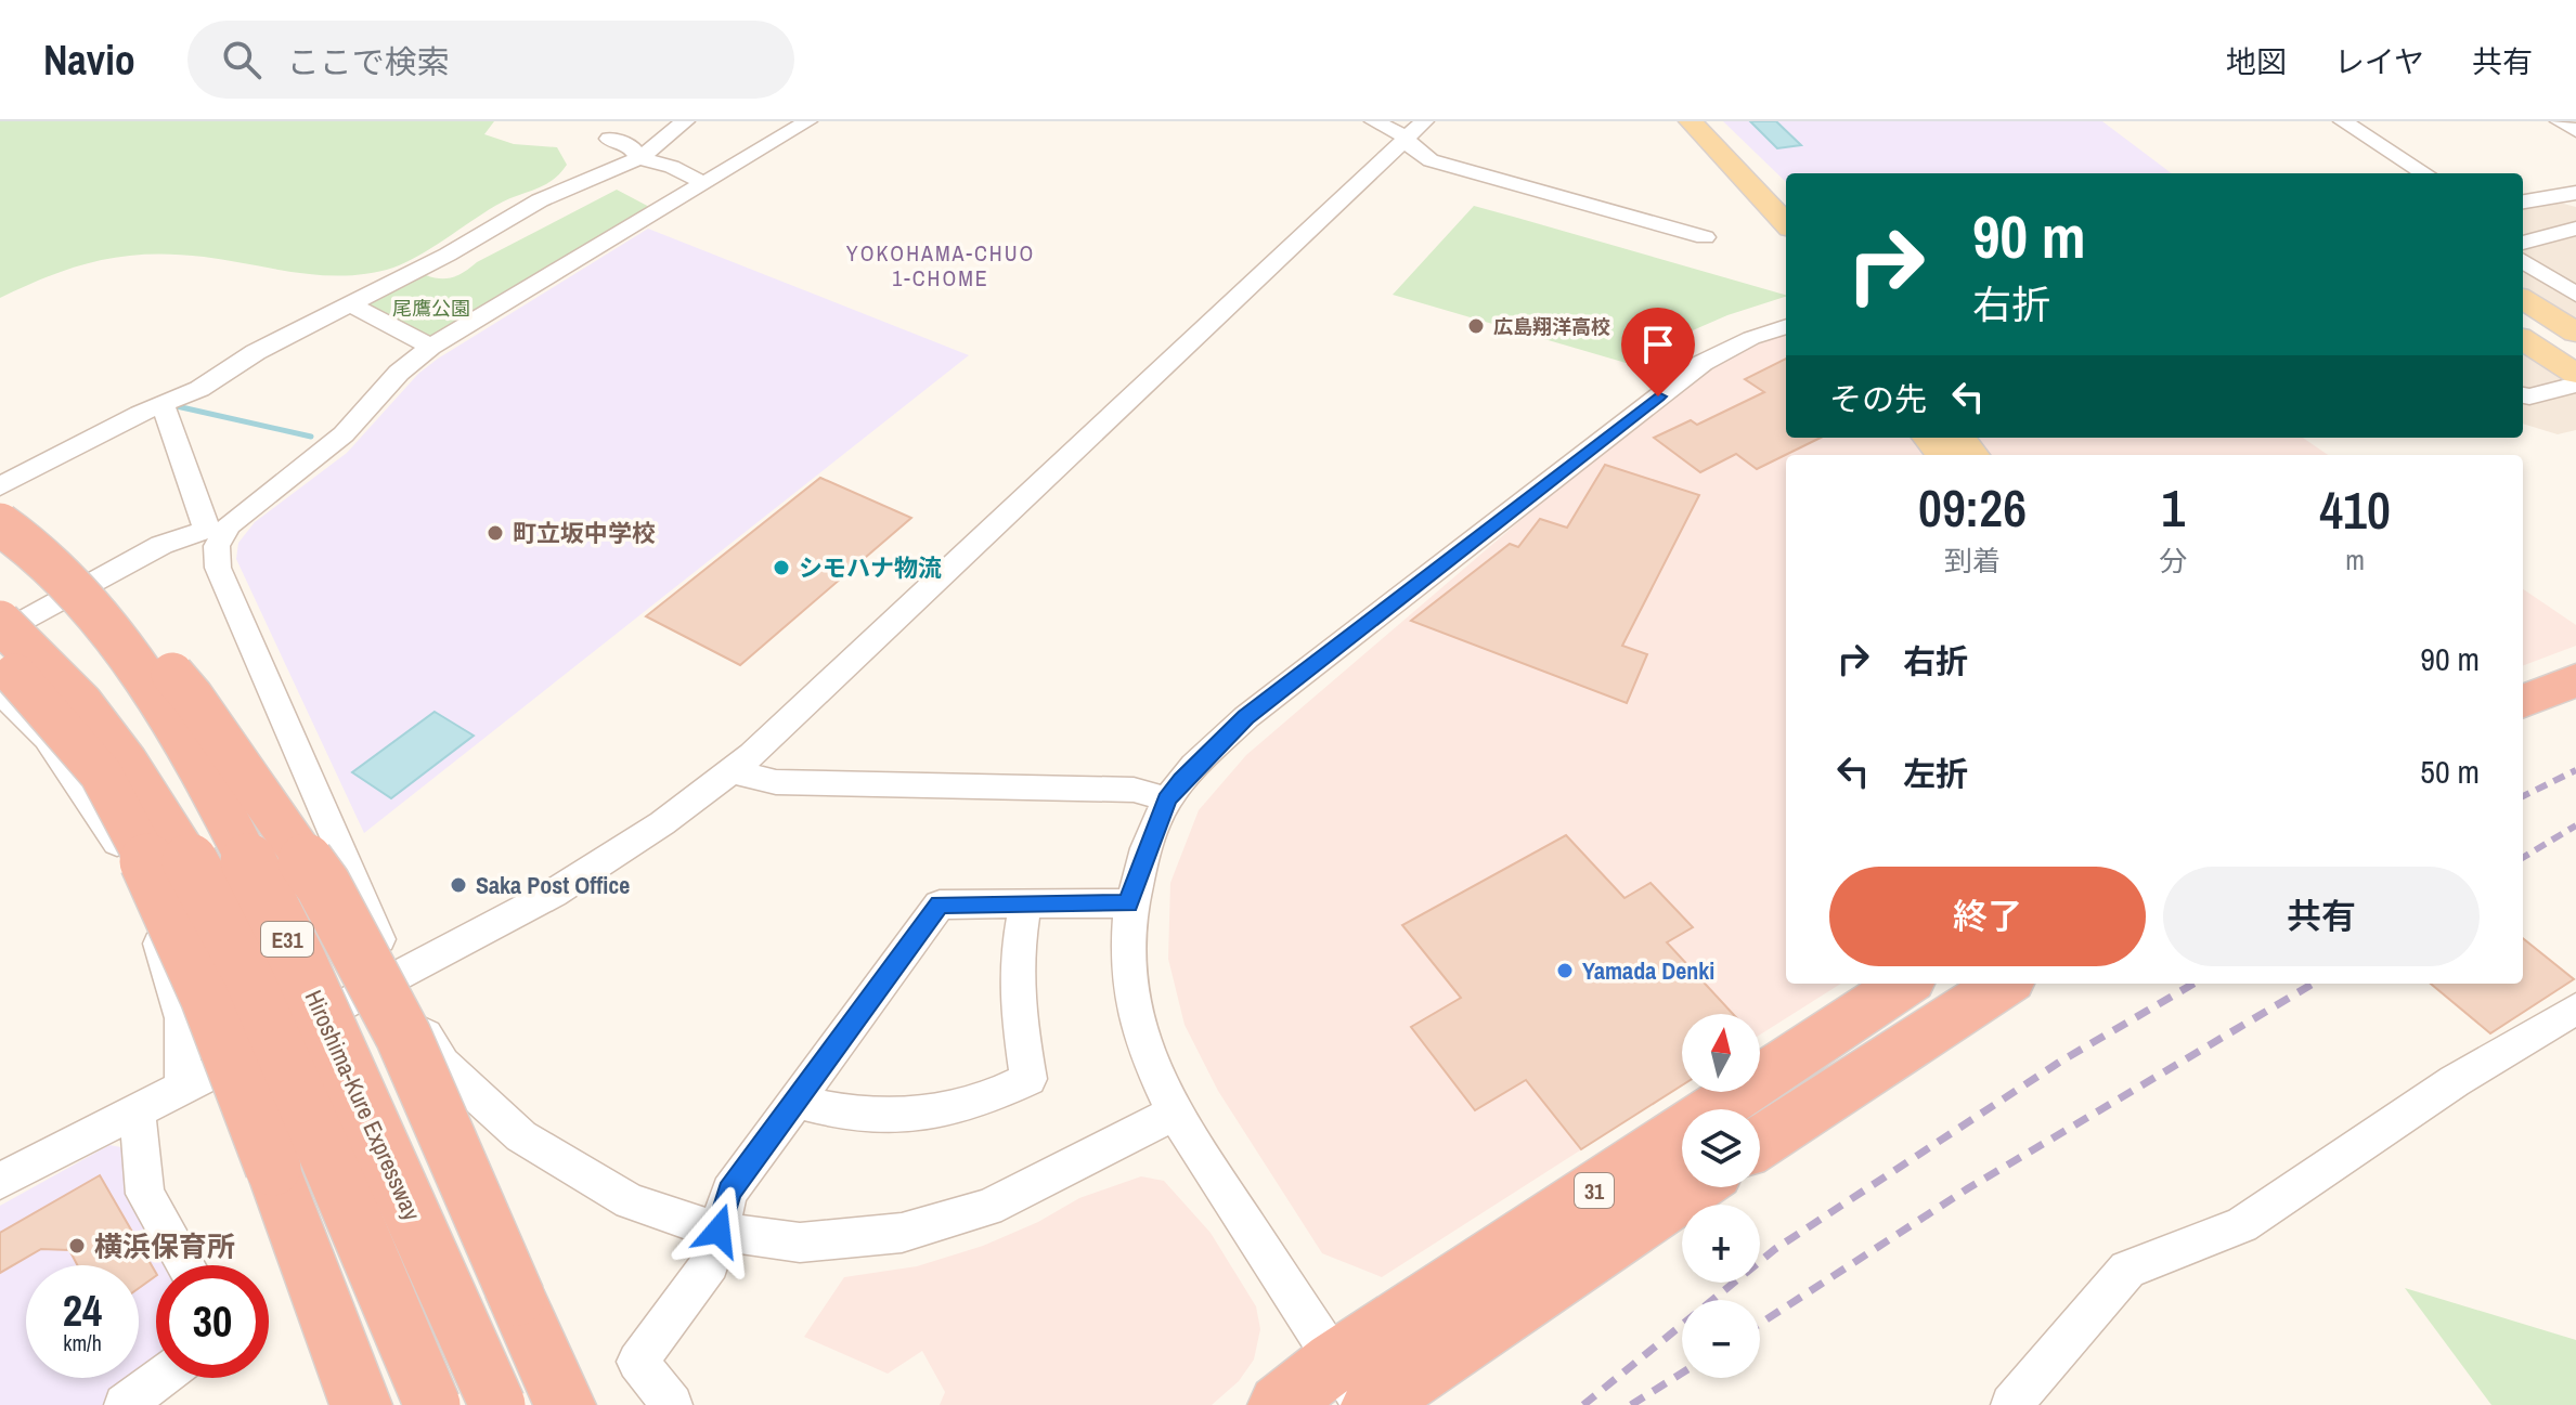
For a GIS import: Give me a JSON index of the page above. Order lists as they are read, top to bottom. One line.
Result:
{"streets":{"highway":["E31","Hiroshima-Kure Expressway","31"]},"districts":["YOKOHAMA-CHUO 1-CHOME"],"parks":["尾鷹公園"],"places":["広島翔洋高校","町立坂中学校","シモハナ物流","Saka Post Office","Yamada Denki","横浜保育所"],"north":"top","page":{"header":"Navio","search":"ここで検索","nav":["地図","レイヤ","共有"],"turn":["90 m","右折"],"then":"その先","eta":["09:26","到着","1","分","410","m"],"list":[{"name":"右折","value":"90 m"},{"name":"左折","value":"50 m"}],"buttons":["終了","共有"],"map_buttons":["+","−"],"speed":"24 km/h","limit":"30"}}
